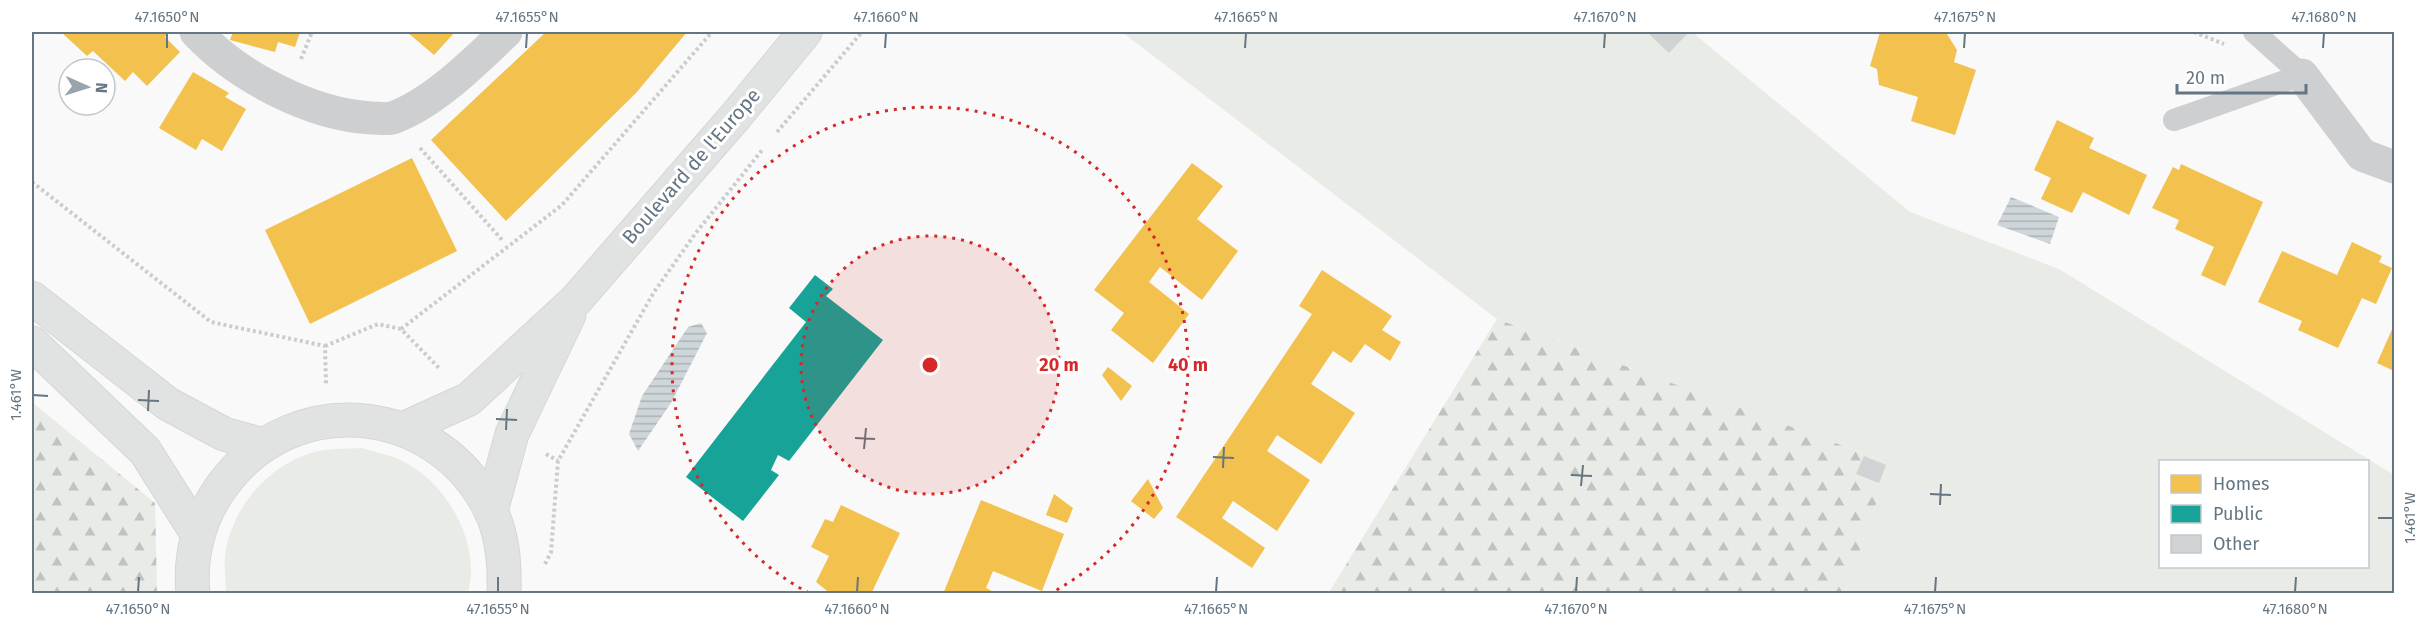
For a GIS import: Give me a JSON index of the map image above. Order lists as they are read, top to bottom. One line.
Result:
{"streets":{"main road":["Boulevard de l'Europe"]},"legend":["Homes","Public","Other"],"scale_bar":"20 m","north":"right","coordinates":["47.1650°N","47.1655°N","47.1660°N","47.1665°N","47.1670°N","47.1675°N","47.1680°N","1.461°W"],"rings":["20 m","40 m"]}
